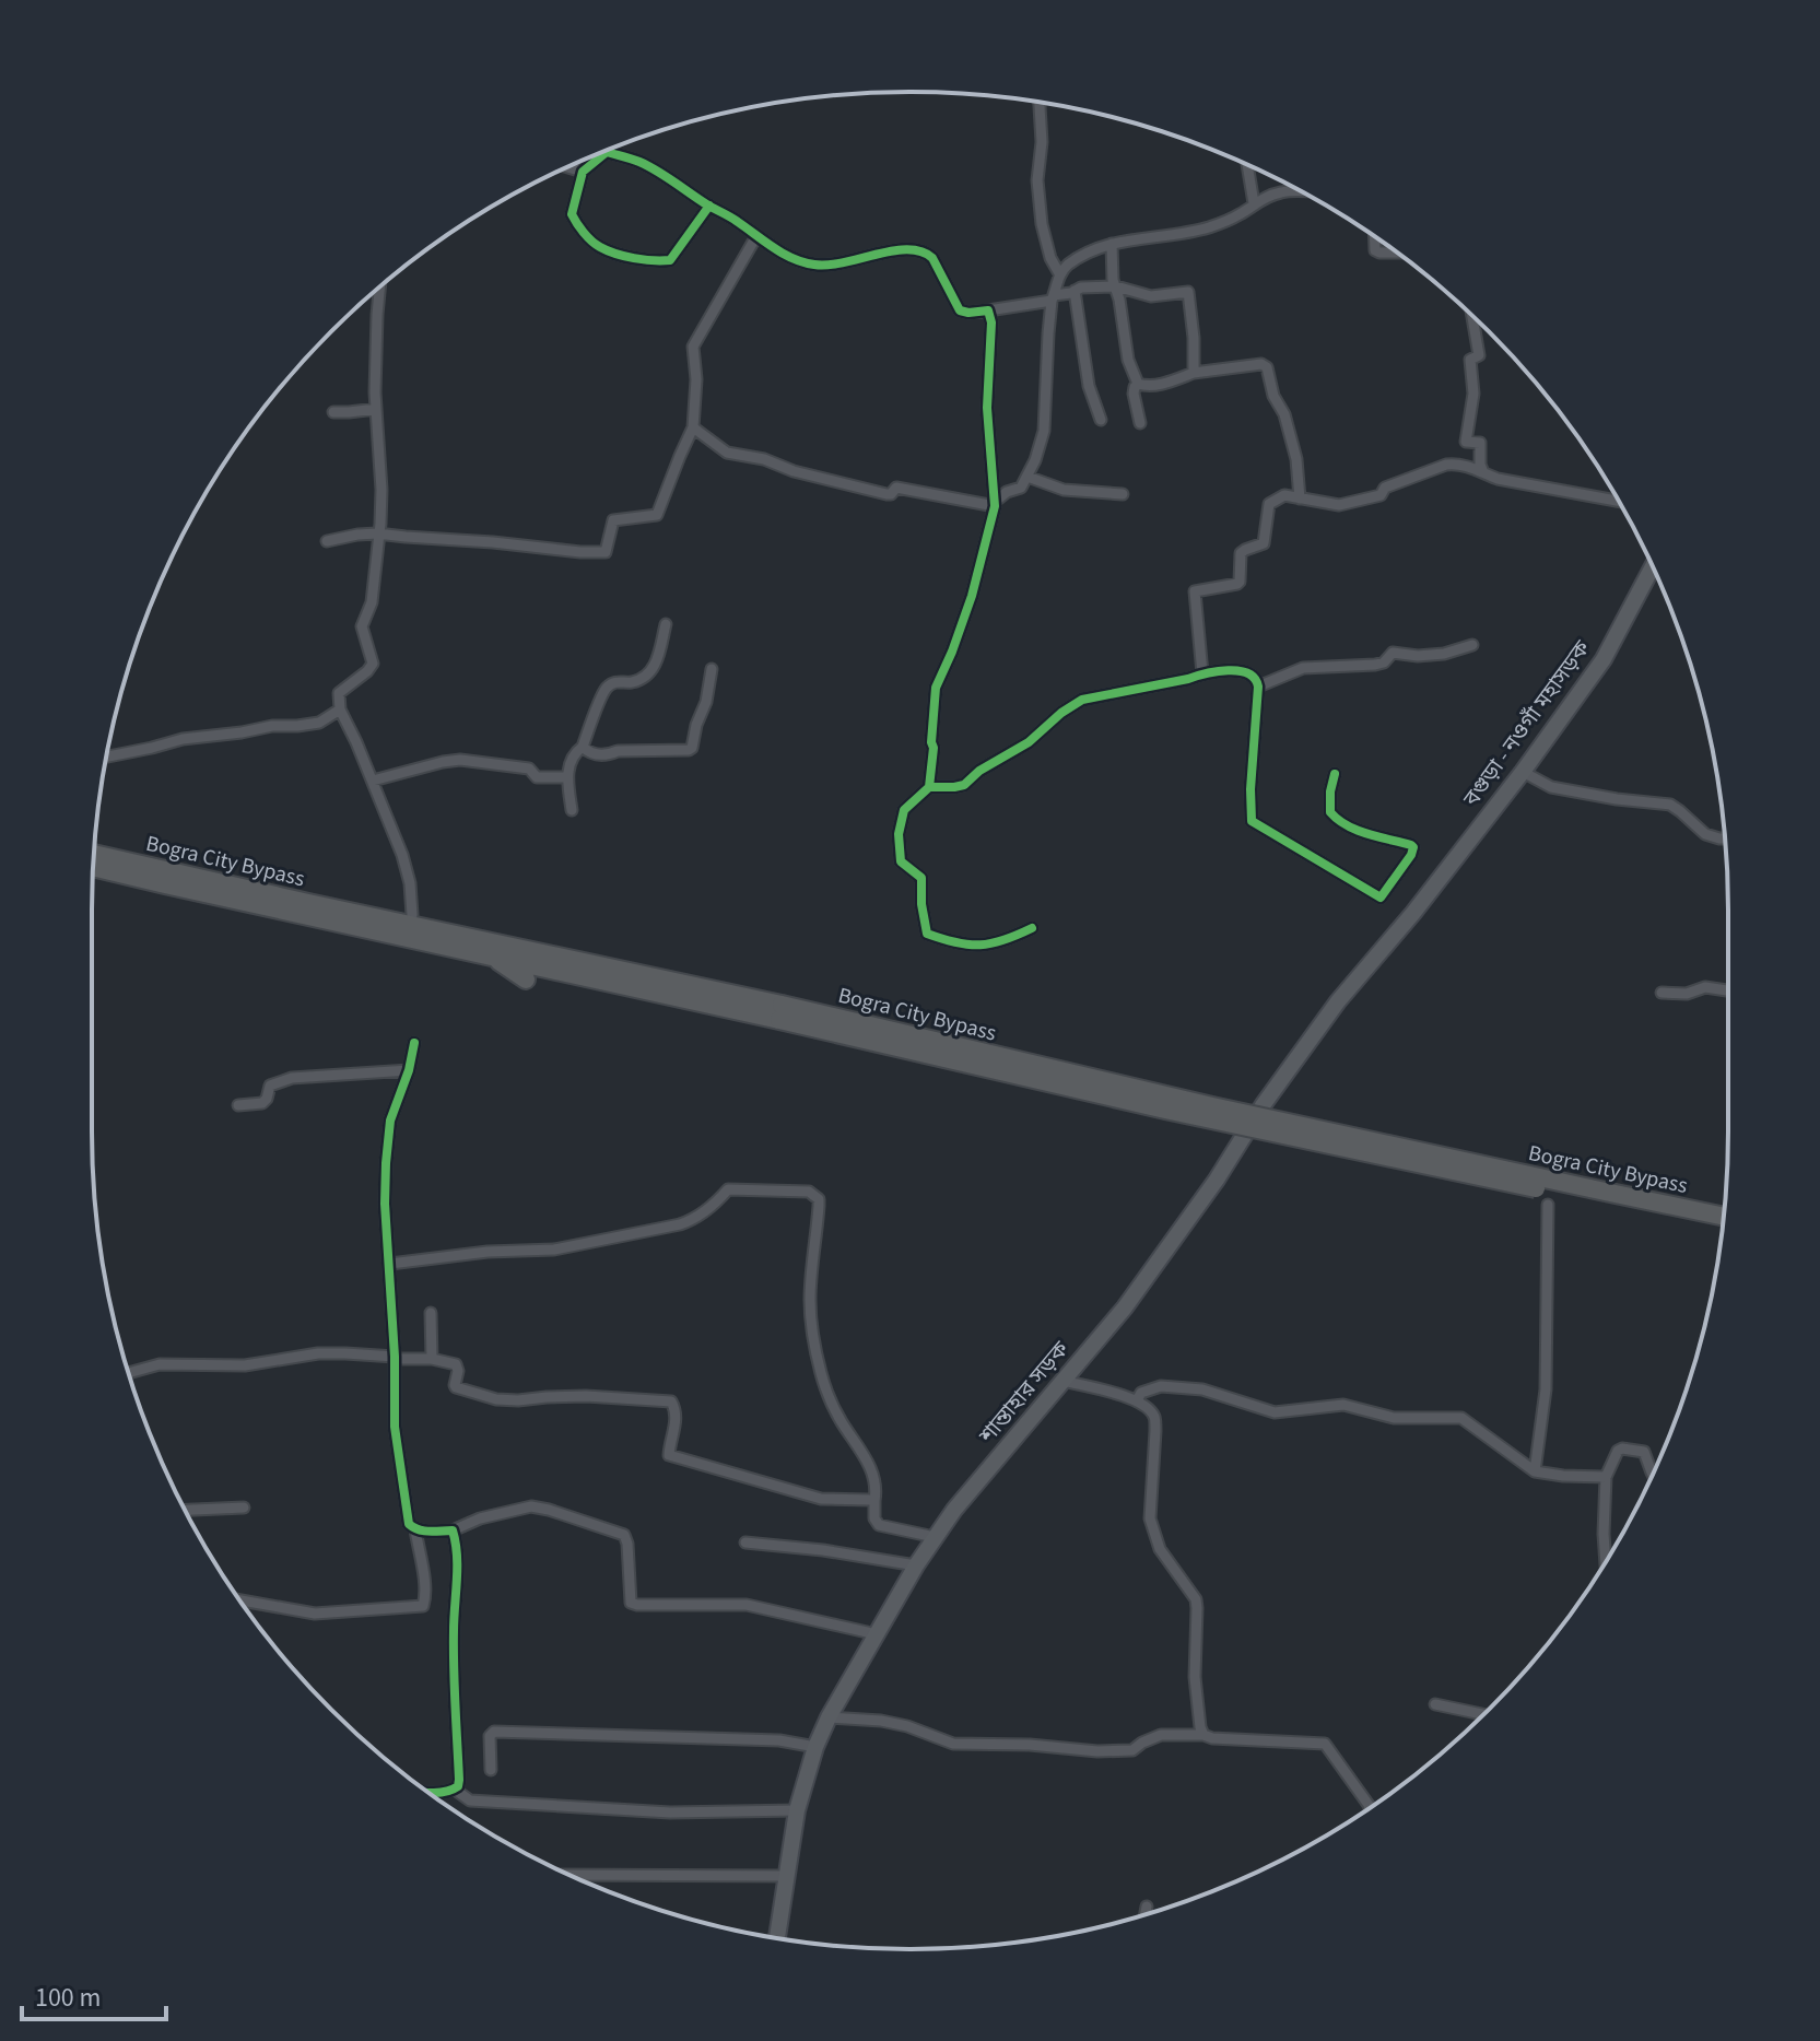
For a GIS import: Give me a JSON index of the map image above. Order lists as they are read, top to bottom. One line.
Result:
{"streets":{"highway":["Bogra City Bypass"],"main road":["বগুড়া - নওগাঁ মহাসড়ক","শান্তাহার সড়ক"]},"crossings":[["বগুড়া - নওগাঁ মহাসড়ক","শান্তাহার সড়ক"]],"scale_bar":"100 m"}
